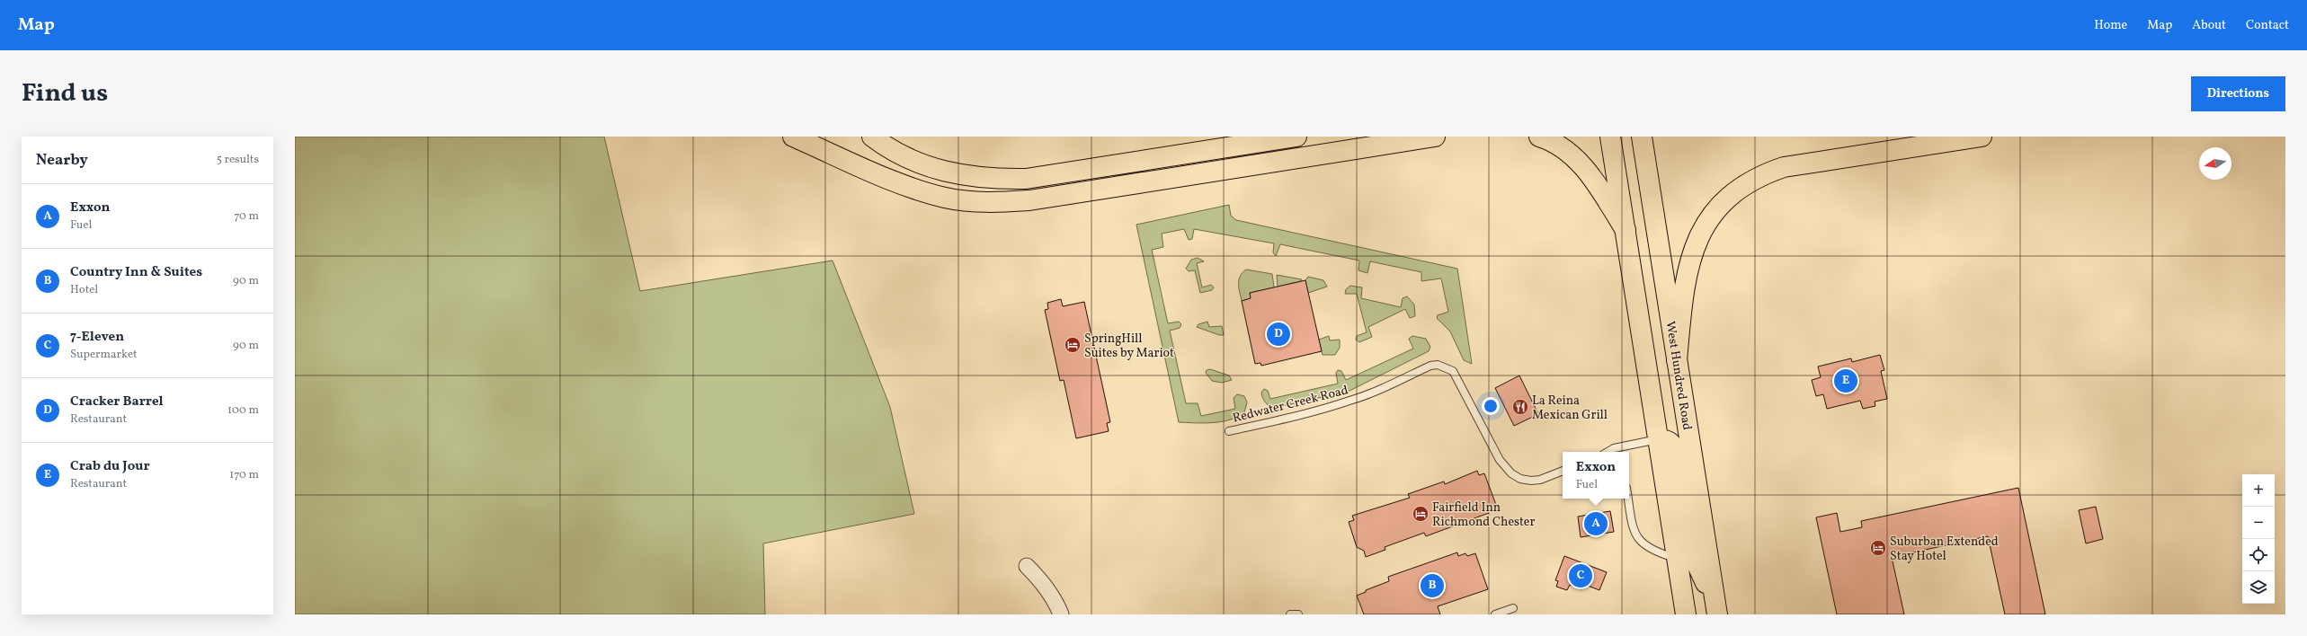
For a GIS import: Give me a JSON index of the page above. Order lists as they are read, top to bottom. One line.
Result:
{"streets":{"main road":["West Hundred Road"],"lane":["Redwater Creek Road"]},"places":{"hotel":["SpringHill Suites by Mariot","Fairfield Inn Richmond Chester","Suburban Extended Stay Hotel"],"restaurant":["La Reina Mexican Grill"]},"north":"left","page":{"header":"Map","nav":["Home","Map","About","Contact"],"title":"Find us","buttons":"Directions","heading":["Nearby","5 results"],"list":[{"mark":"A","name":"Exxon","note":"Fuel","value":"70 m"},{"mark":"B","name":"Country Inn & Suites","note":"Hotel","value":"90 m"},{"mark":"C","name":"7-Eleven","note":"Supermarket","value":"90 m"},{"mark":"D","name":"Cracker Barrel","note":"Restaurant","value":"100 m"},{"mark":"E","name":"Crab du Jour","note":"Restaurant","value":"170 m"}],"pins":["D","E","A","C","B"],"popup":["Exxon","Fuel"],"map_buttons":["+","−"]}}
